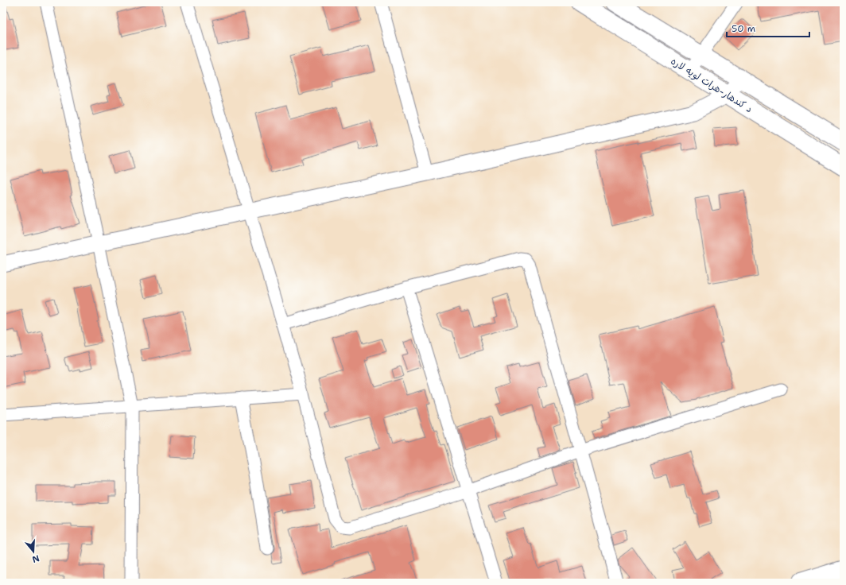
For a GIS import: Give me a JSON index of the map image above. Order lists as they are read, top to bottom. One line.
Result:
{"streets":{"main road":["د کندهار-هرات لويه لاره"]},"scale_bar":"50 m","north":"bottom"}
